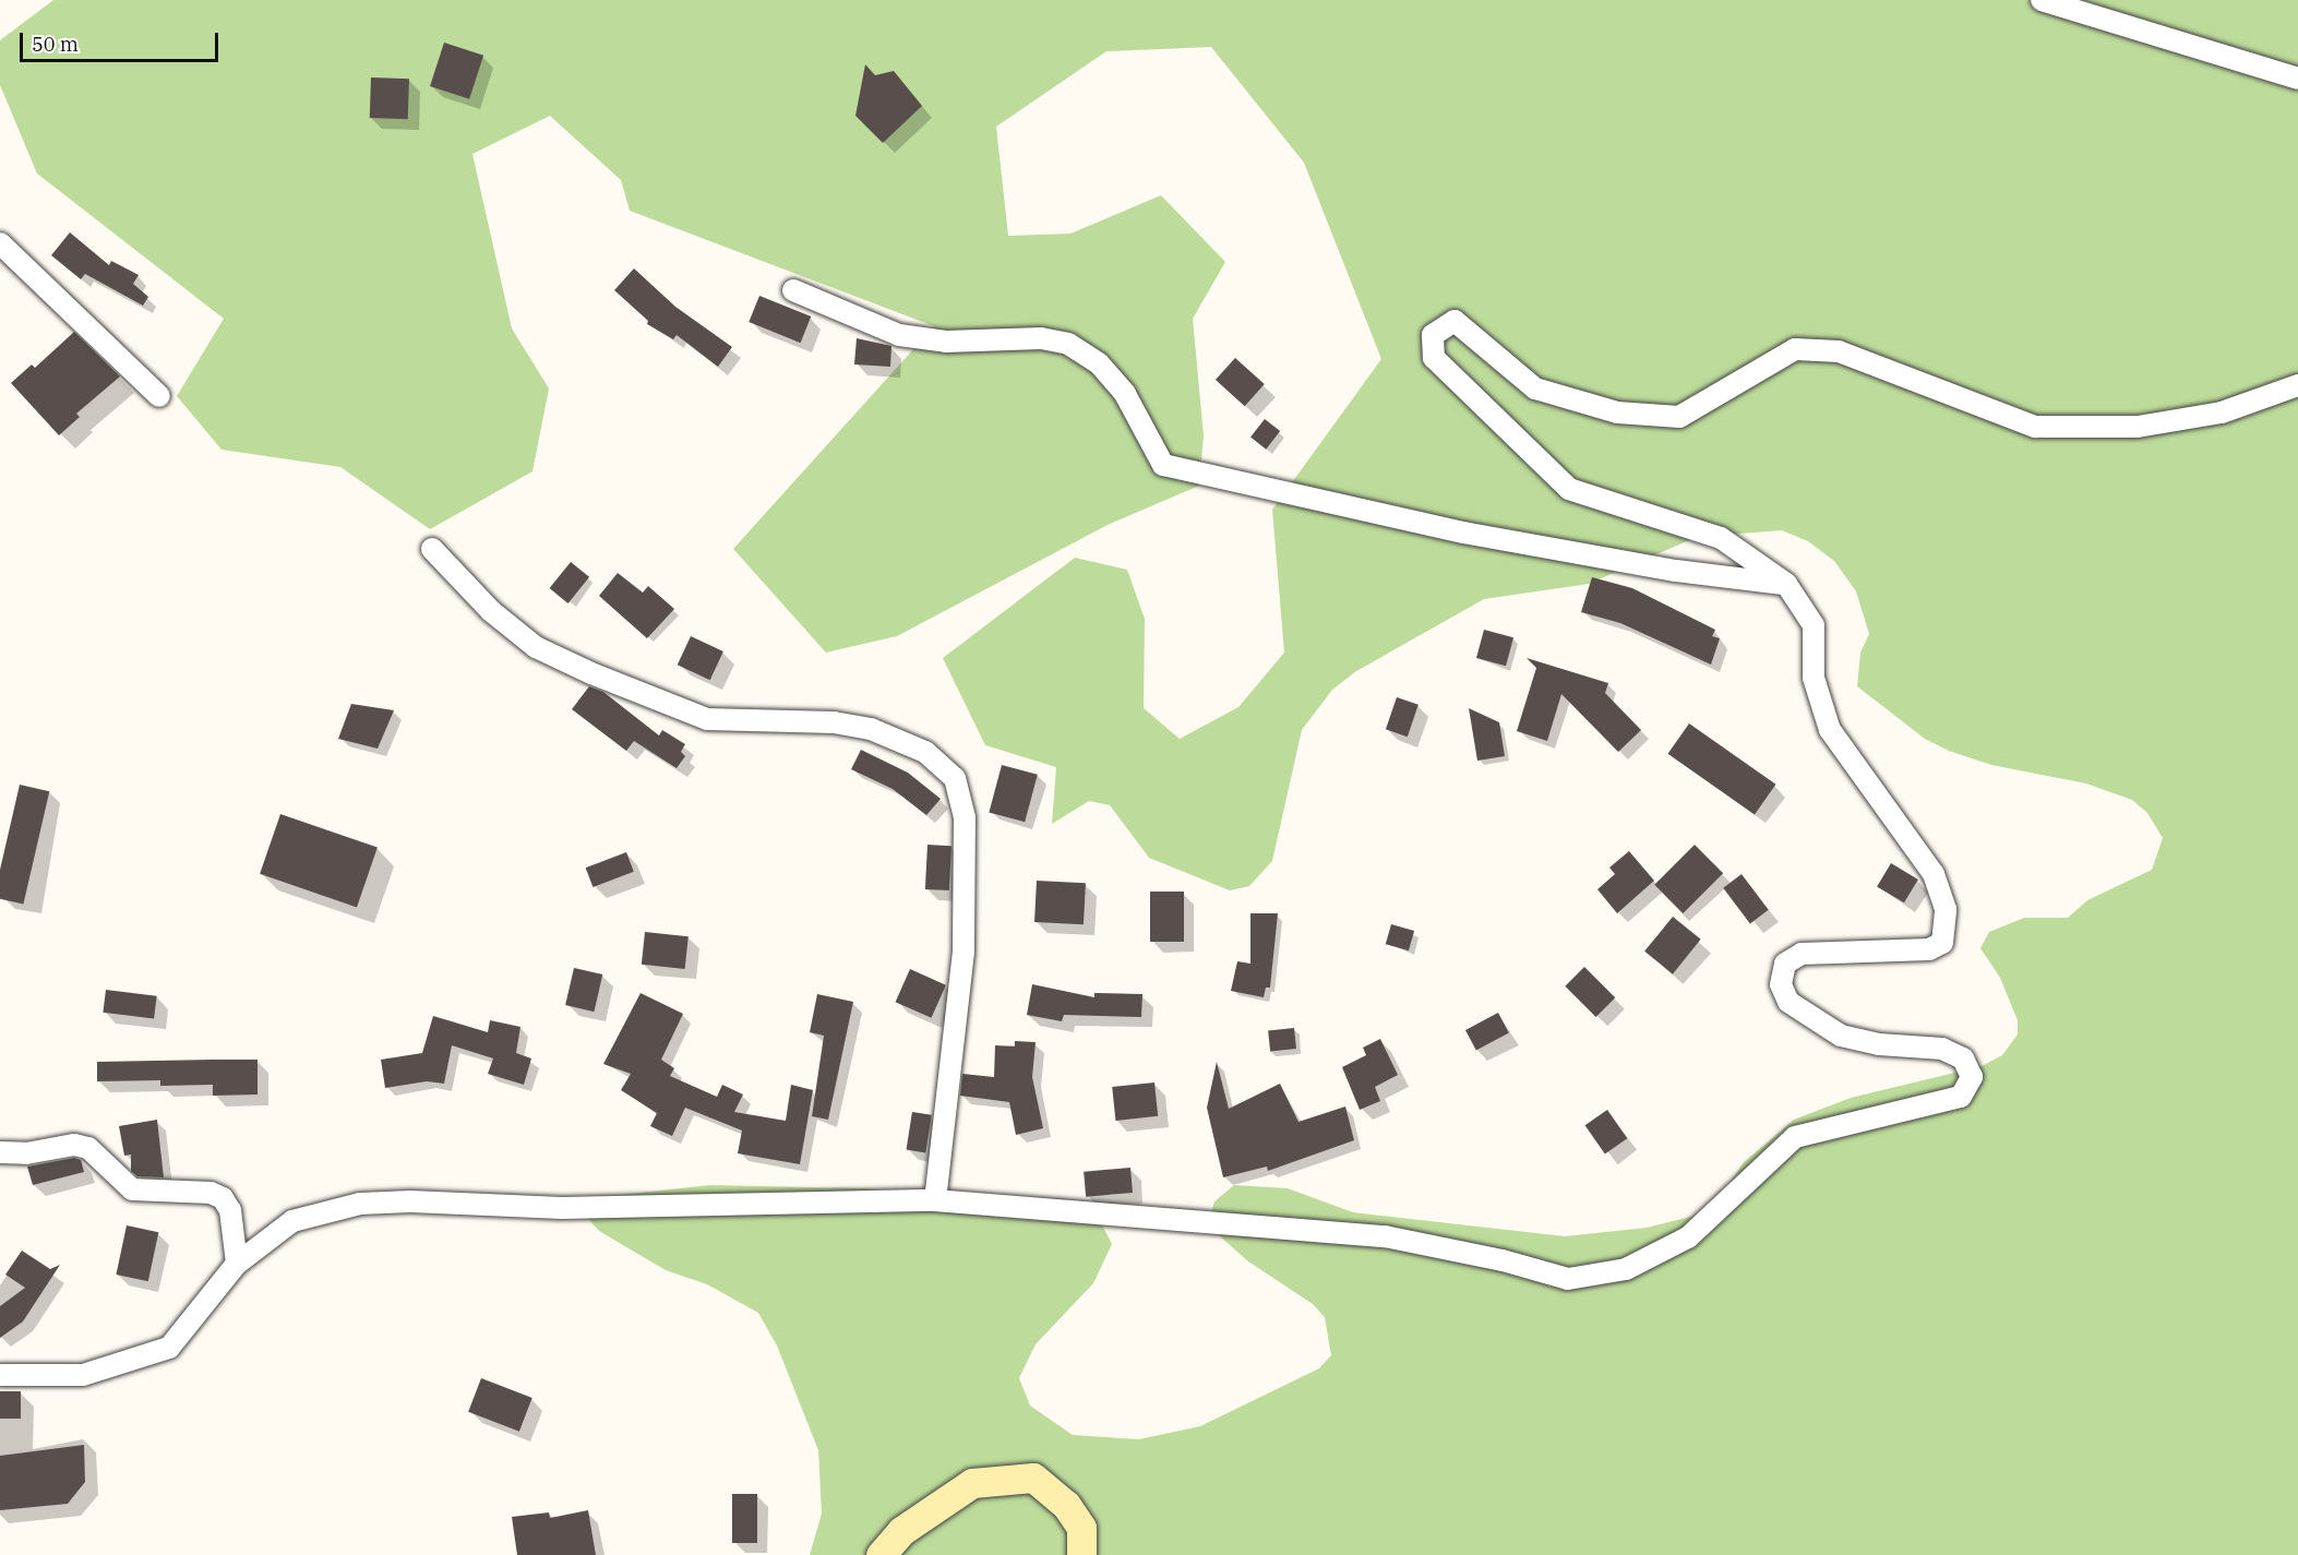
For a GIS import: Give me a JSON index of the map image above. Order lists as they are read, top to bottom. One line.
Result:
{"scale_bar":"50 m"}
